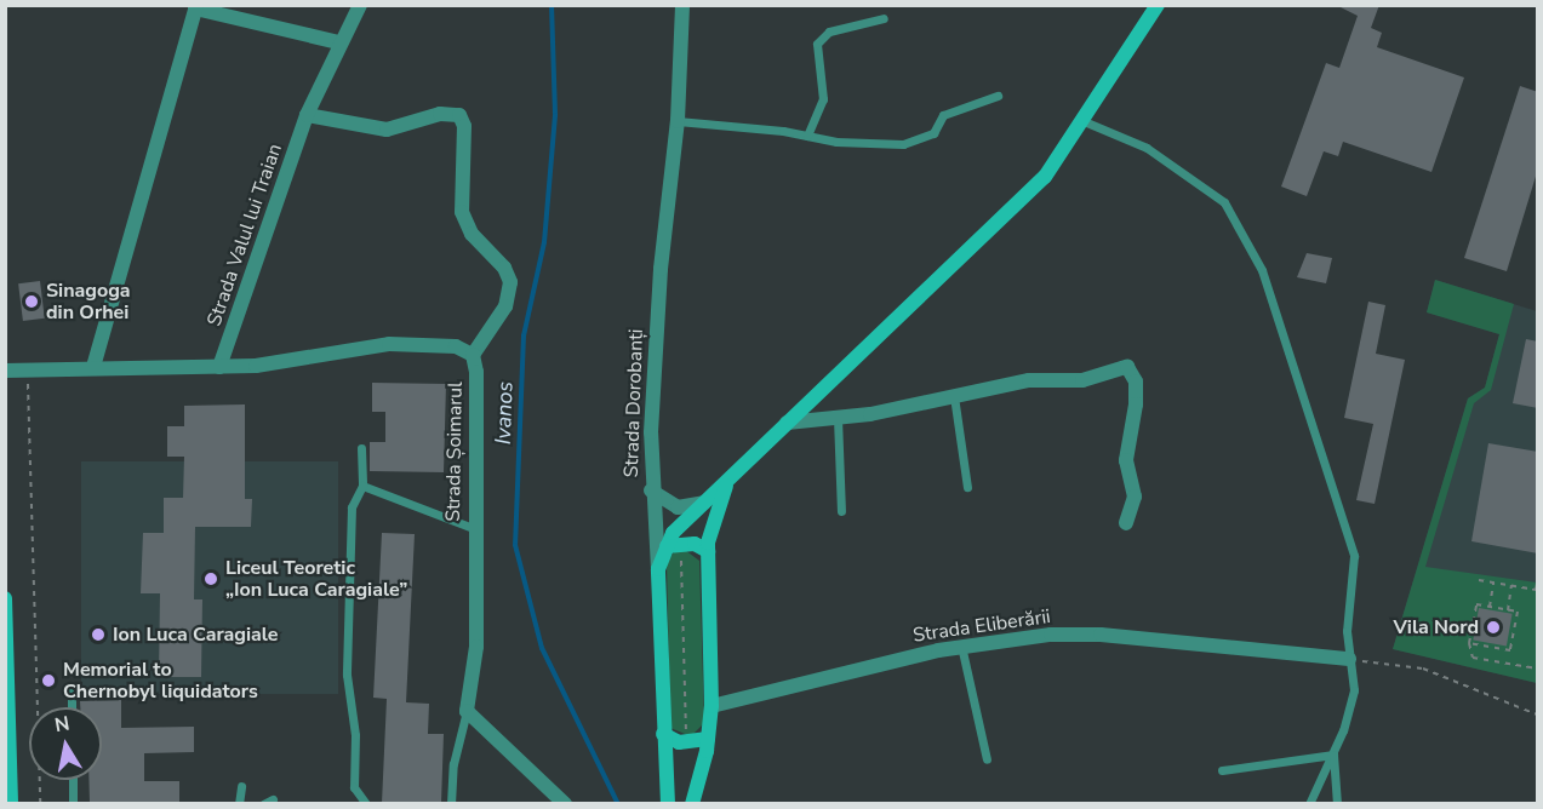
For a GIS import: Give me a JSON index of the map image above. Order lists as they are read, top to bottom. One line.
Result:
{"streets":{"street":["Strada Valul lui Traian","Strada Dorobanți","Strada Șoimarul","Strada Eliberării"]},"crossings":[["Strada Valul lui Traian","Strada Șoimarul"]],"water":["Ivanos"],"places":["Sinagoga din Orhei","Liceul Teoretic „Ion Luca Caragiale”","Vila Nord","Ion Luca Caragiale","Memorial to Chernobyl liquidators"],"north":"top"}
